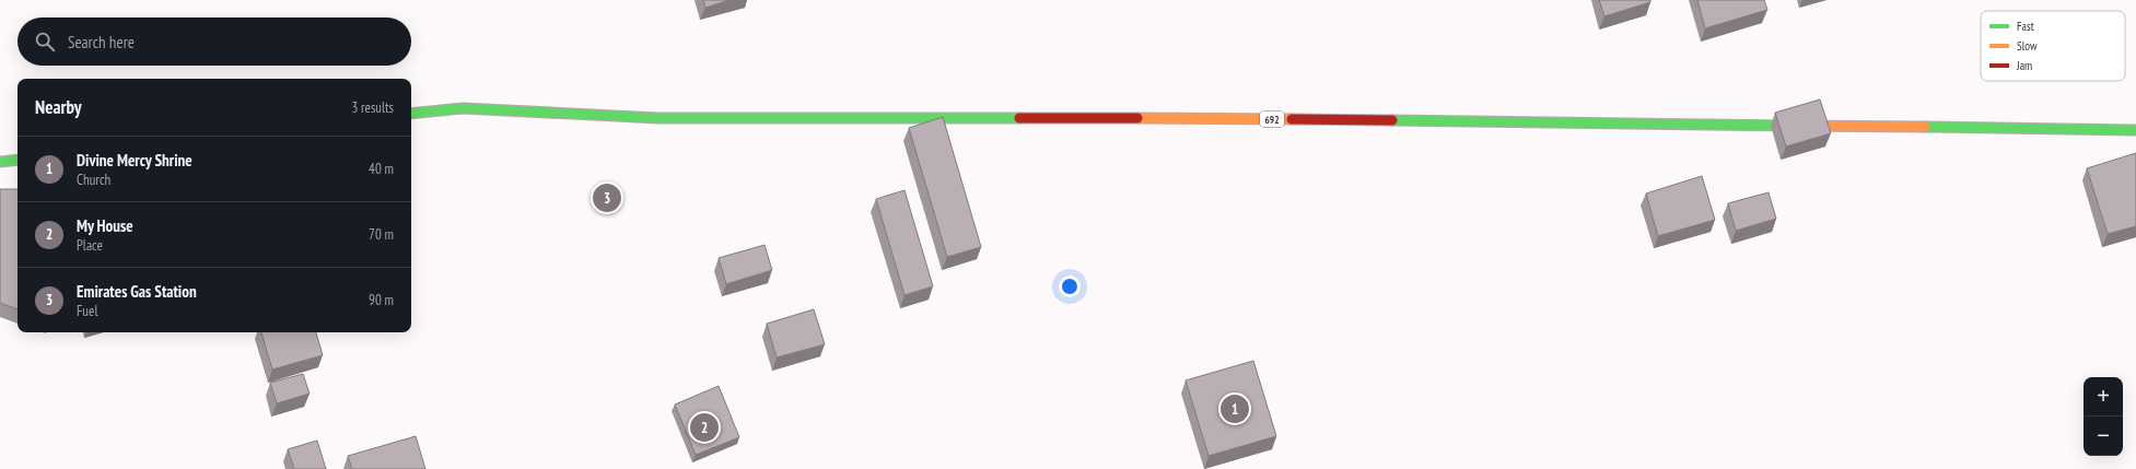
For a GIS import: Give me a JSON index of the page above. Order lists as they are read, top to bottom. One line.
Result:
{"streets":{"main road":["692"]},"legend":["Fast","Slow","Jam"],"page":{"search":"Search here","heading":["Nearby","3 results"],"list":[{"mark":"1","name":"Divine Mercy Shrine","note":"Church","value":"40 m"},{"mark":"2","name":"My House","note":"Place","value":"70 m"},{"mark":"3","name":"Emirates Gas Station","note":"Fuel","value":"90 m"}],"pins":["3","1","2"],"map_buttons":["+","−"]}}
